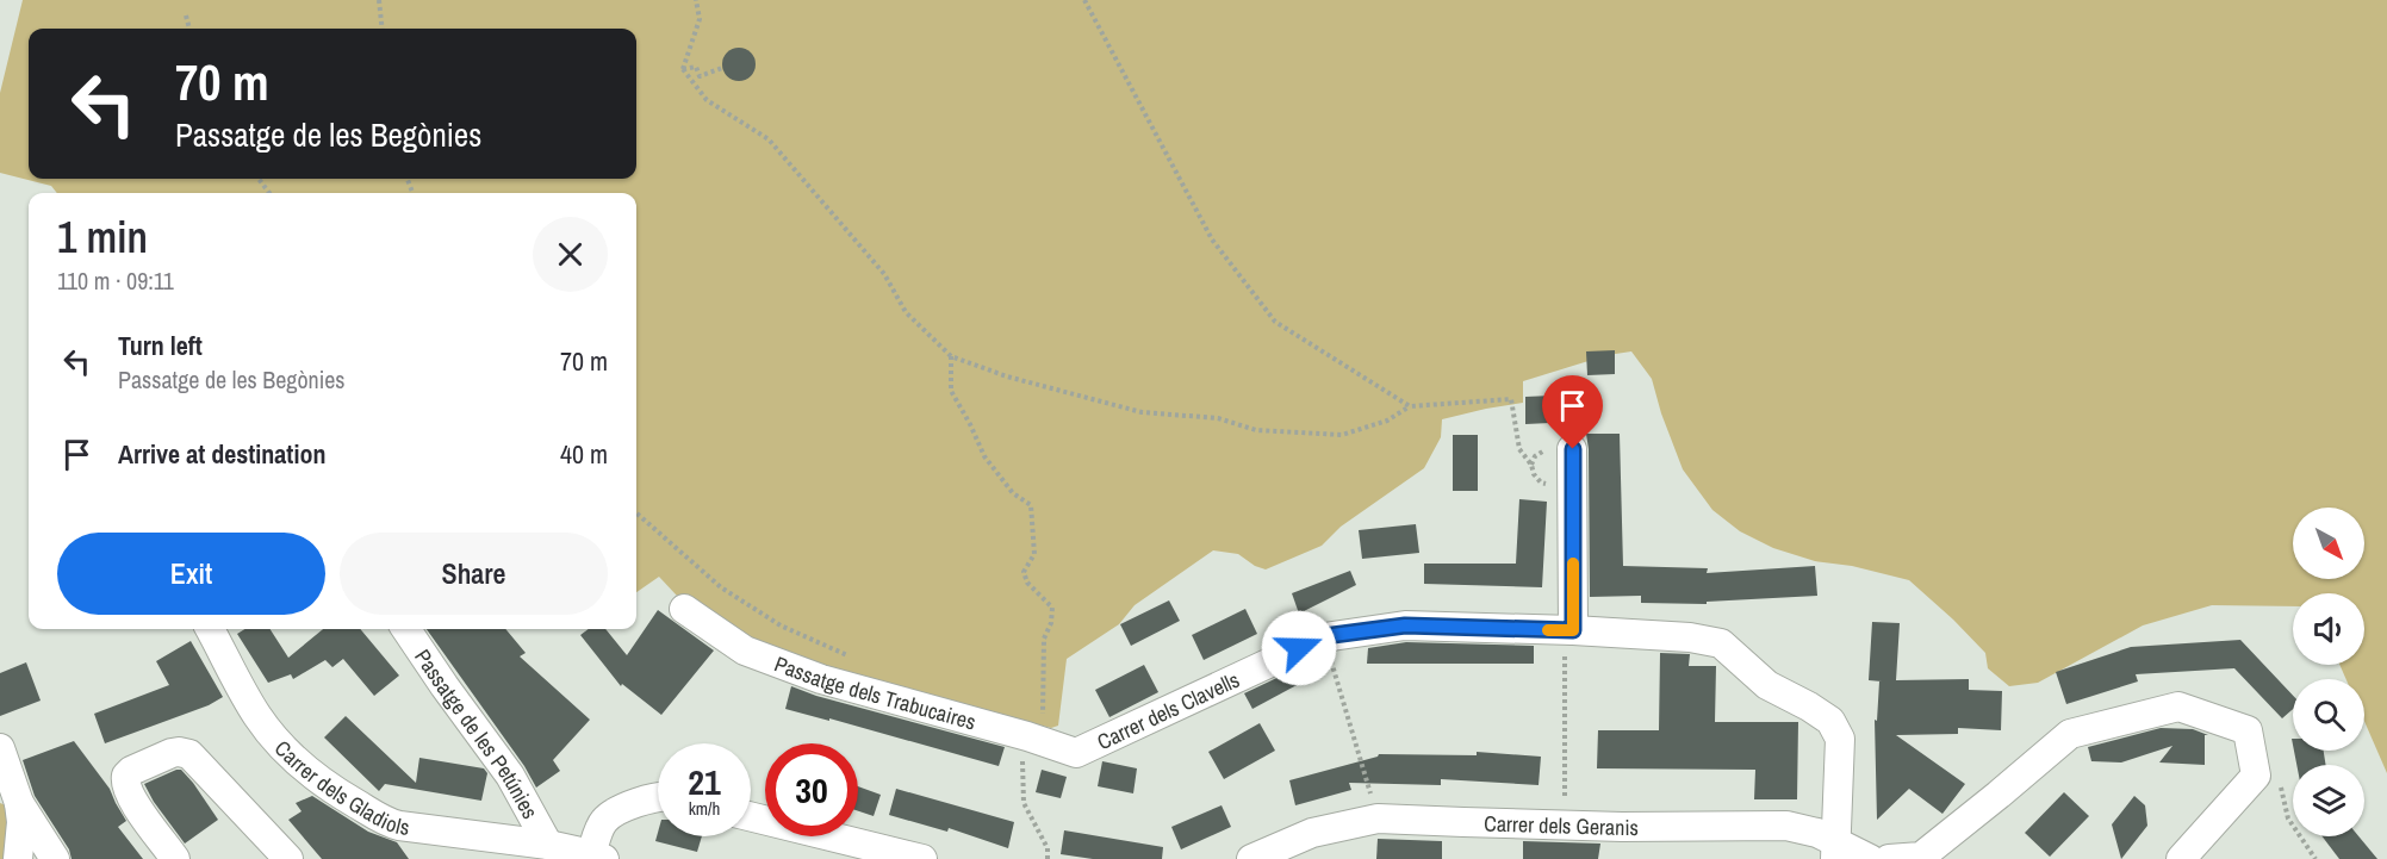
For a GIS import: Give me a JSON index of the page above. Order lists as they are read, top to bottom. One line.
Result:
{"streets":{"street":["Passatge dels Trabucaires","Carrer dels Clavells","Passatge de les Petúnies","Carrer dels Gladiols","Carrer dels Geranis"]},"crossings":[["Passatge dels Trabucaires","Carrer dels Clavells"],["Carrer dels Clavells","Carrer dels Geranis"],["Passatge de les Petúnies","Carrer dels Gladiols"]],"north":"bottom right","page":{"turn":["70 m","Passatge de les Begònies"],"heading":["1 min","110 m · 09:11"],"list":[{"name":"Turn left","note":"Passatge de les Begònies","value":"70 m"},{"name":"Arrive at destination","value":"40 m"}],"buttons":["Exit","Share"],"speed":"21 km/h","limit":"30"}}
